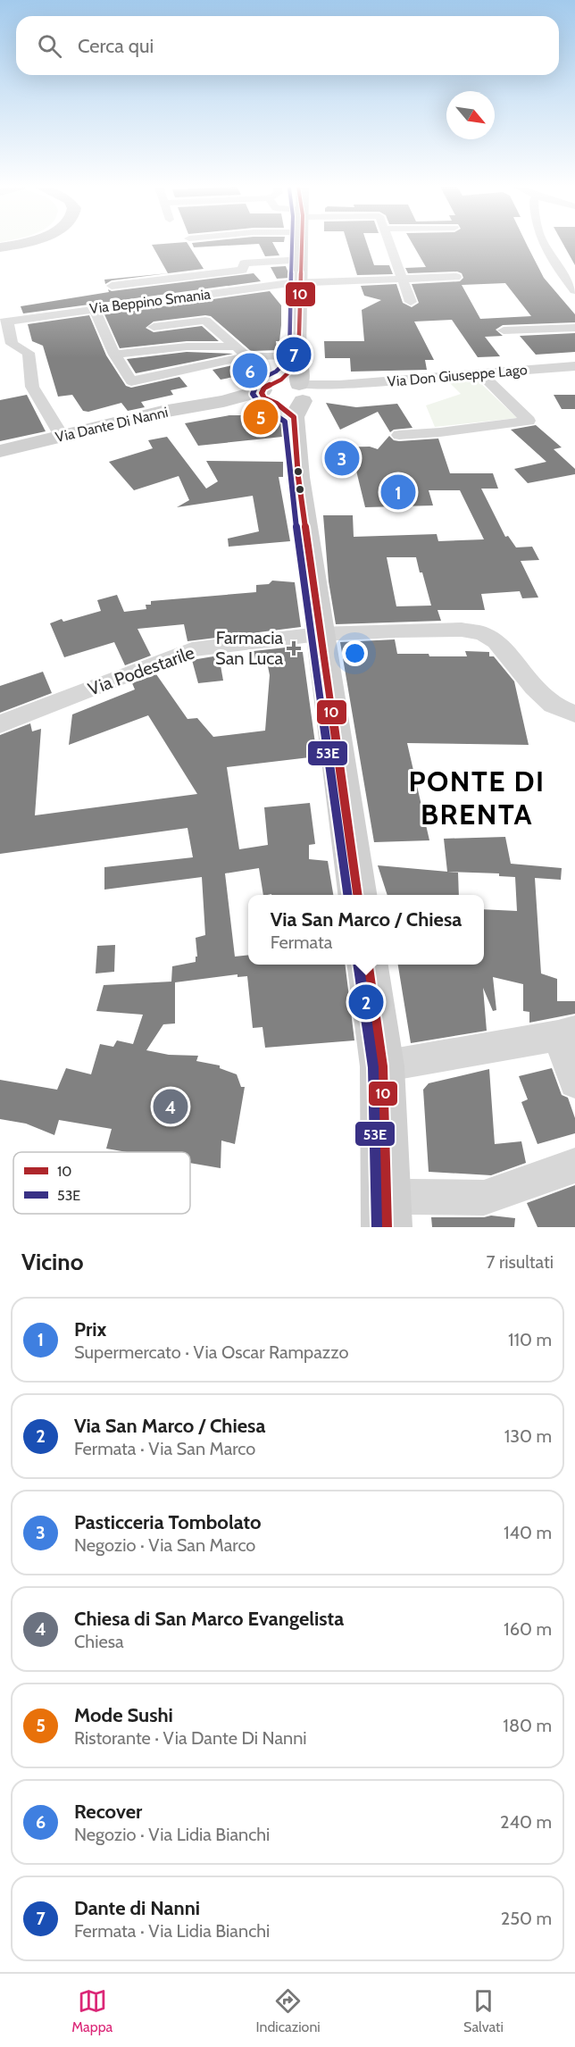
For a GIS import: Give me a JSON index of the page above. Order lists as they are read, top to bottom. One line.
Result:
{"streets":{"main road":["Via Dante Di Nanni"],"street":["Via Beppino Smania","Via Don Giuseppe Lago","Via Podestarile"]},"crossings":[["Via Don Giuseppe Lago","Via Dante Di Nanni"]],"districts":["PONTE DI BRENTA"],"places":{"health":["Farmacia San Luca"]},"lines":["transit line 10","transit line 53E"],"legend":["10","53E"],"north":"bottom right","page":{"search":"Cerca qui","pins":["7","6","5","3","1","2","4"],"popup":["Via San Marco / Chiesa","Fermata"],"heading":["Vicino","7 risultati"],"list":[{"mark":"1","name":"Prix","note":"Supermercato · Via Oscar Rampazzo","value":"110 m"},{"mark":"2","name":"Via San Marco / Chiesa","note":"Fermata · Via San Marco","value":"130 m"},{"mark":"3","name":"Pasticceria Tombolato","note":"Negozio · Via San Marco","value":"140 m"},{"mark":"4","name":"Chiesa di San Marco Evangelista","note":"Chiesa","value":"160 m"},{"mark":"5","name":"Mode Sushi","note":"Ristorante · Via Dante Di Nanni","value":"180 m"},{"mark":"6","name":"Recover","note":"Negozio · Via Lidia Bianchi","value":"240 m"},{"mark":"7","name":"Dante di Nanni","note":"Fermata · Via Lidia Bianchi","value":"250 m"}],"nav":["Mappa","Indicazioni","Salvati"]}}
